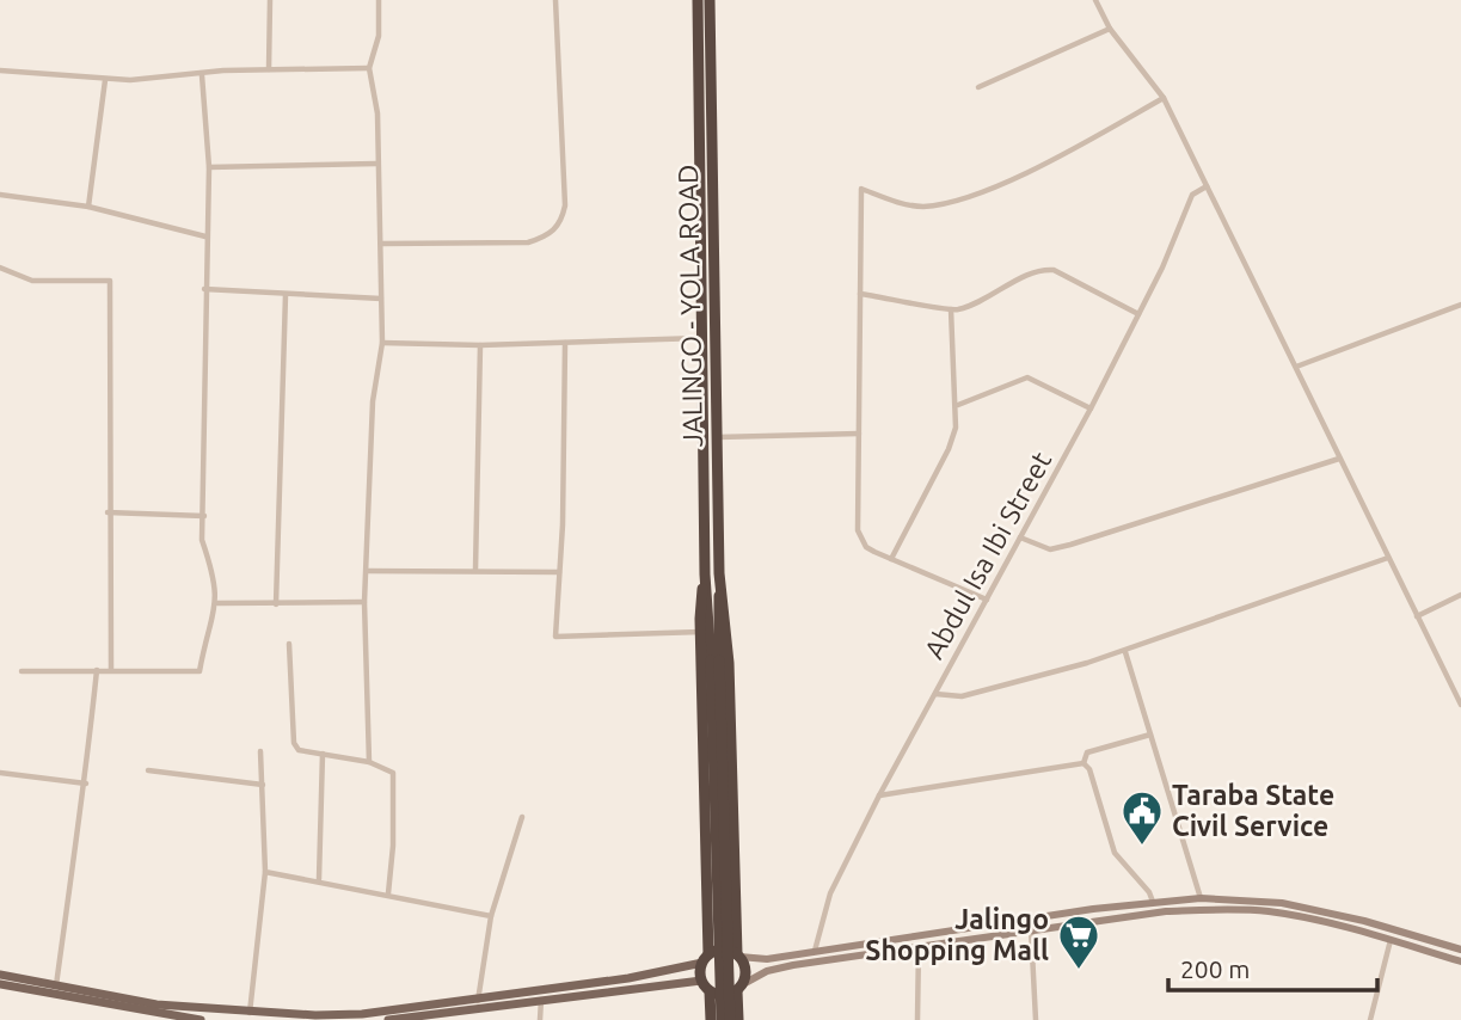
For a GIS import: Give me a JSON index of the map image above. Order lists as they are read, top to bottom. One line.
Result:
{"streets":{"highway":["JALINGO - YOLA ROAD"],"street":["Abdul Isa Ibi Street"]},"places":{"public building":["Taraba State Civil Service"],"supermarket":["Jalingo Shopping Mall"]},"scale_bar":"200 m"}
